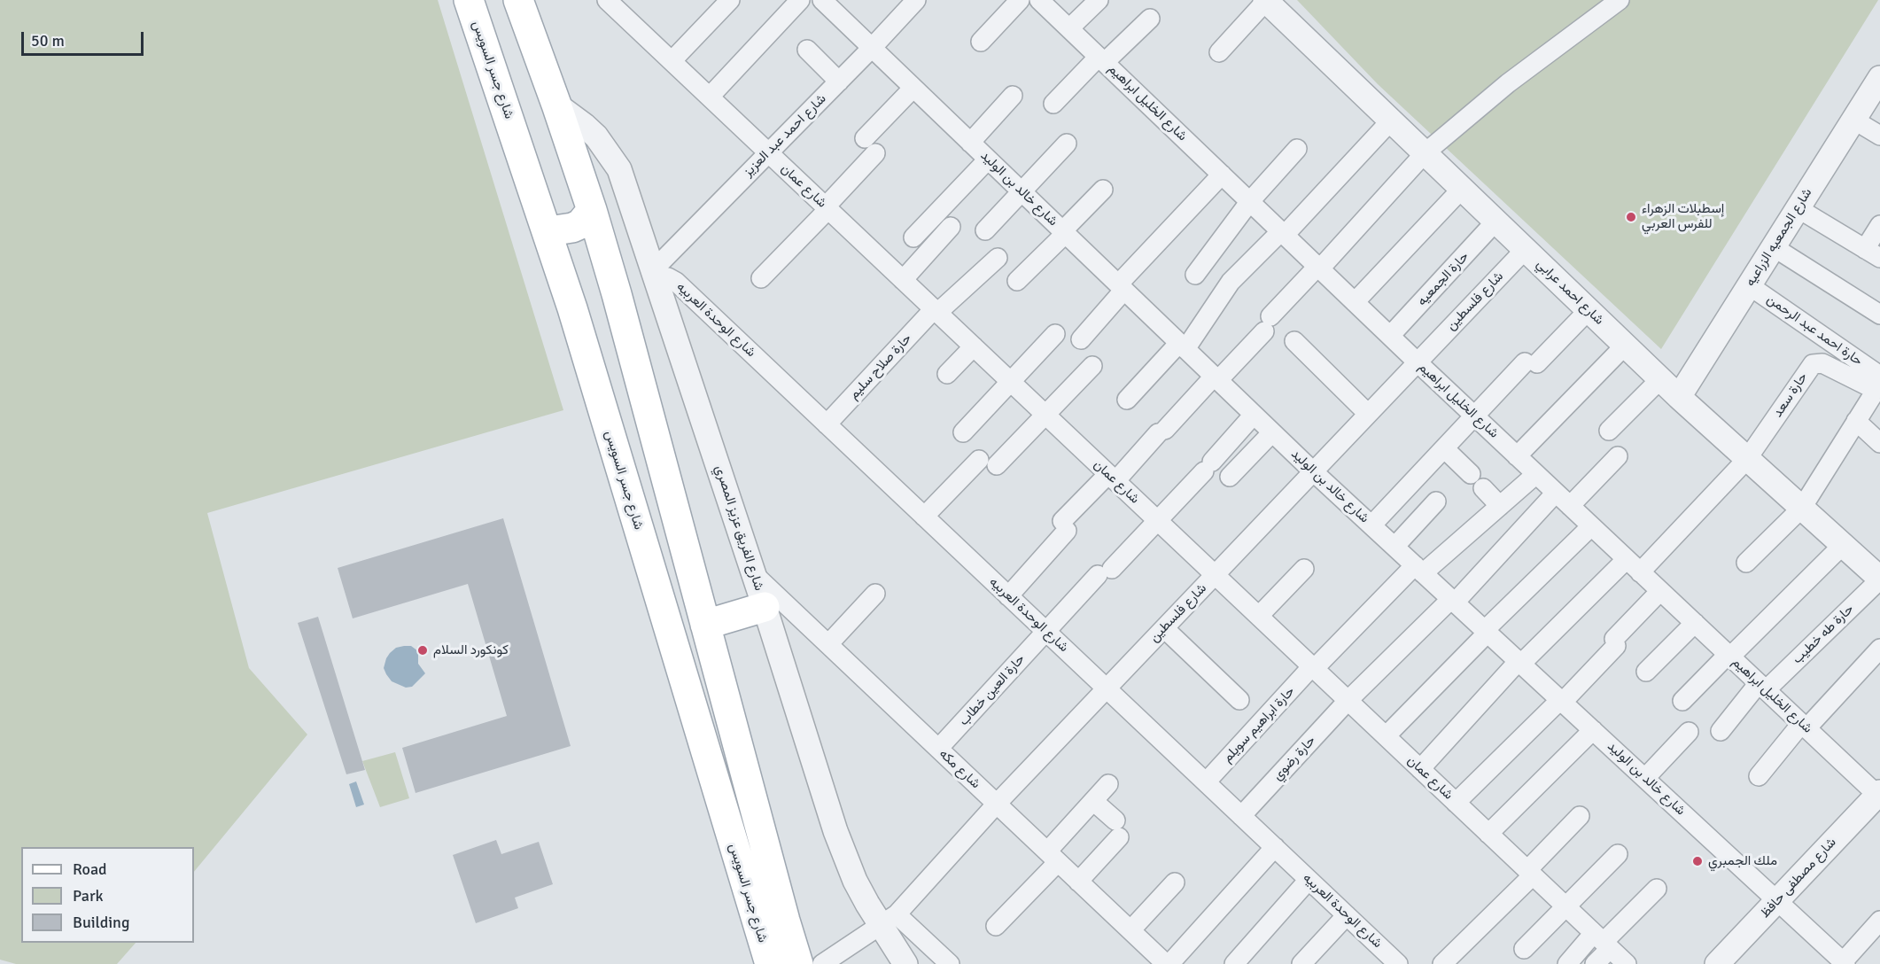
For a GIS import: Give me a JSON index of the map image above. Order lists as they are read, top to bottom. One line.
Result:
{"streets":{"main road":["شارع جسر السويس"],"street":["شارع الخليل ابراهيم","شارع احمد عبد العزيز","شارع عمان","شارع خالد بن الوليد","شارع الجمعيه الزراعيه","حارة الجمعيه","شارع احمد عرابي","شارع فلسطين","شارع الوحدة العربيه","حارة احمد عبد الرحمن","حارة صلاح سليم","حارة سعد","شارع الفريق عزيز المصري","حارة طه خطيب","حارة العين خطاب","حارة ابراهيم سويلم","حارة رضوي","شارع مكه","شارع مصطفى حافظ"]},"crossings":[["شارع جسر السويس","شارع الفريق عزيز المصري"],["شارع الخليل ابراهيم","حارة الجمعيه"],["شارع الخليل ابراهيم","شارع فلسطين"],["شارع الخليل ابراهيم","حارة طه خطيب"],["شارع الخليل ابراهيم","حارة ابراهيم سويلم"],["شارع الخليل ابراهيم","حارة رضوي"],["شارع الخليل ابراهيم","شارع مصطفى حافظ"],["شارع احمد عبد العزيز","شارع عمان"],["شارع احمد عبد العزيز","شارع خالد بن الوليد"],["شارع احمد عبد العزيز","شارع الوحدة العربيه"],["شارع احمد عبد العزيز","شارع الفريق عزيز المصري"],["شارع عمان","شارع فلسطين"],["شارع عمان","حارة صلاح سليم"],["شارع عمان","حارة العين خطاب"],["شارع عمان","حارة ابراهيم سويلم"],["شارع عمان","حارة رضوي"],["شارع خالد بن الوليد","شارع فلسطين"],["شارع خالد بن الوليد","حارة العين خطاب"],["شارع خالد بن الوليد","حارة ابراهيم سويلم"],["شارع خالد بن الوليد","حارة رضوي"],["شارع خالد بن الوليد","شارع مصطفى حافظ"],["شارع الجمعيه الزراعيه","شارع احمد عرابي"],["شارع الجمعيه الزراعيه","حارة احمد عبد الرحمن"],["حارة الجمعيه","شارع احمد عرابي"],["شارع احمد عرابي","شارع فلسطين"],["شارع احمد عرابي","حارة سعد"],["شارع احمد عرابي","حارة طه خطيب"],["شارع فلسطين","شارع الوحدة العربيه"],["شارع فلسطين","شارع الفريق عزيز المصري"],["شارع فلسطين","شارع مكه"],["شارع الوحدة العربيه","حارة صلاح سليم"],["شارع الوحدة العربيه","شارع الفريق عزيز المصري"],["شارع الوحدة العربيه","حارة العين خطاب"],["شارع الوحدة العربيه","حارة ابراهيم سويلم"],["شارع الوحدة العربيه","حارة رضوي"],["حارة احمد عبد الرحمن","حارة سعد"],["شارع الفريق عزيز المصري","شارع مكه"],["حارة العين خطاب","شارع مكه"]],"places":["إسطبلات الزهراء للفرس العربي","كونكورد السلام","ملك الجمبري"],"legend":["Road","Park","Building"],"scale_bar":"50 m"}
